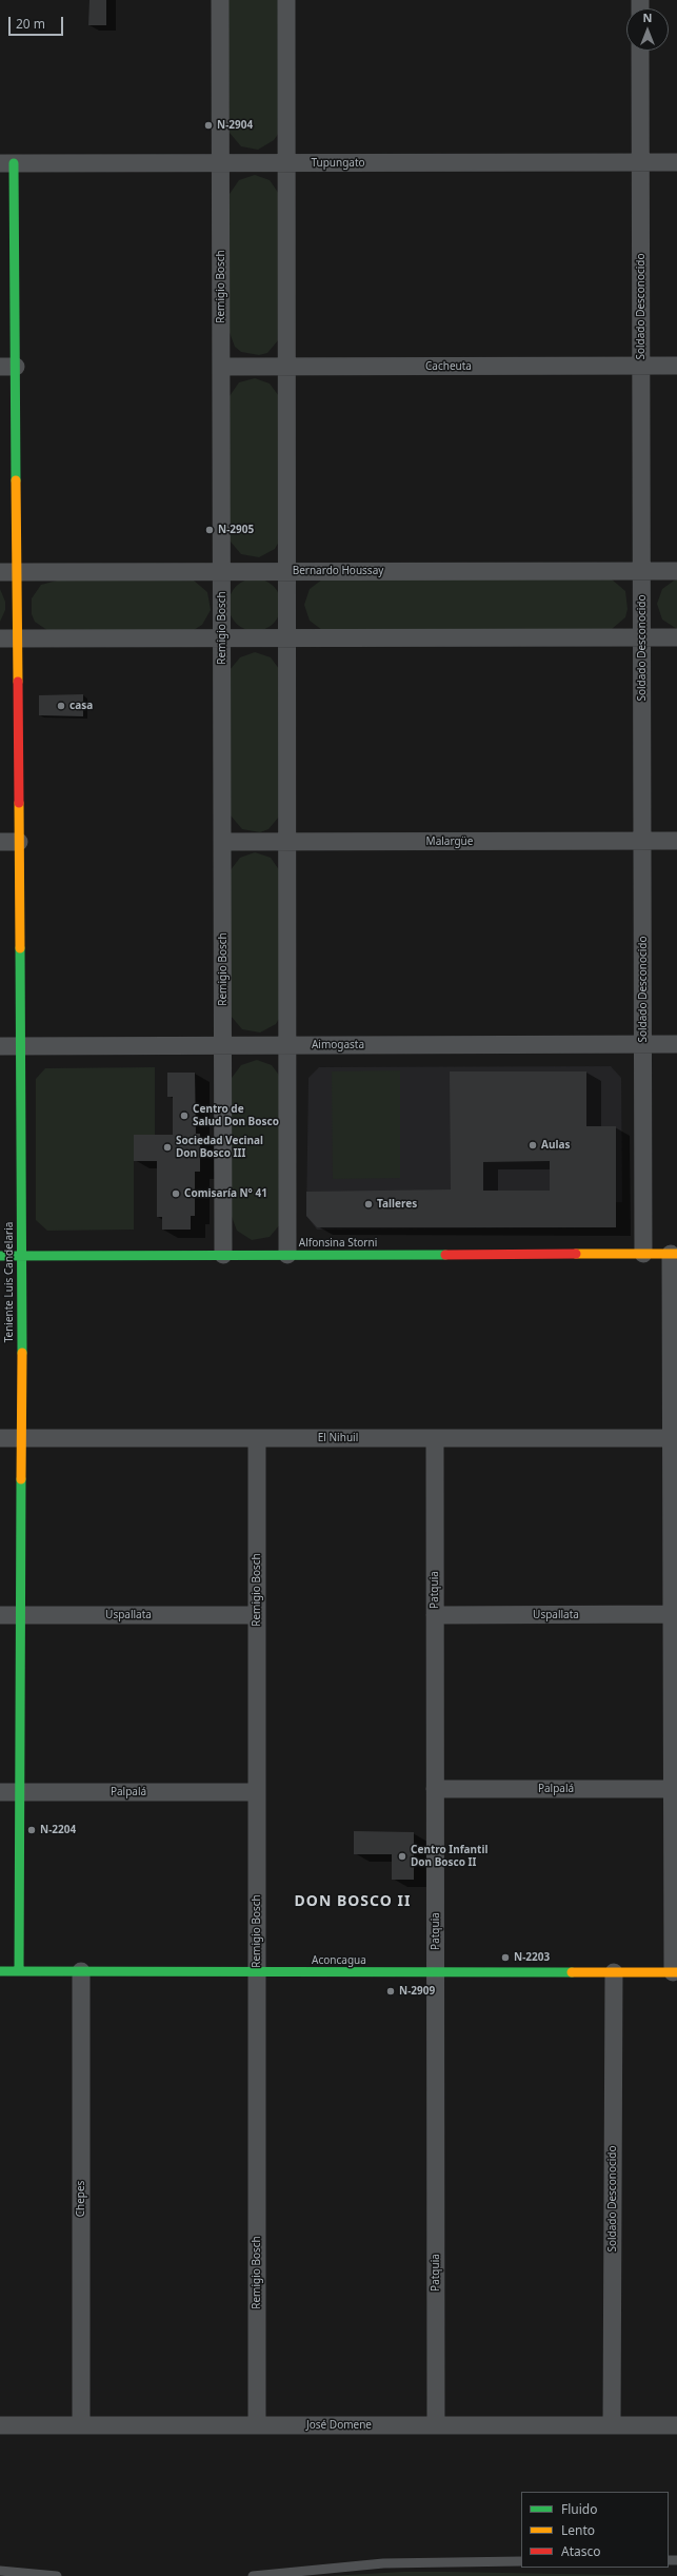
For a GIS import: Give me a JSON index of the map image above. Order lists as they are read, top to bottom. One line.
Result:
{"streets":{"street":["Tupungato","Remigio Bosch","Soldado Desconocido","Cacheuta","Bernardo Houssay","Malargüe","Aimogasta","Alfonsina Storni","Teniente Luis Candelaria","El Nihuil","Patquia","Uspallata","Palpalá","Aconcagua","Chepes","José Domene"]},"crossings":[["Tupungato","Remigio Bosch"],["Tupungato","Soldado Desconocido"],["Tupungato","Teniente Luis Candelaria"],["Remigio Bosch","Cacheuta"],["Remigio Bosch","Bernardo Houssay"],["Remigio Bosch","Malargüe"],["Remigio Bosch","Aimogasta"],["Remigio Bosch","Alfonsina Storni"],["Remigio Bosch","El Nihuil"],["Remigio Bosch","Uspallata"],["Remigio Bosch","Palpalá"],["Remigio Bosch","Aconcagua"],["Remigio Bosch","José Domene"],["Soldado Desconocido","Cacheuta"],["Soldado Desconocido","Bernardo Houssay"],["Soldado Desconocido","Malargüe"],["Soldado Desconocido","Aimogasta"],["Soldado Desconocido","Alfonsina Storni"],["Soldado Desconocido","Aconcagua"],["Soldado Desconocido","José Domene"],["Bernardo Houssay","Teniente Luis Candelaria"],["Aimogasta","Teniente Luis Candelaria"],["Alfonsina Storni","Teniente Luis Candelaria"],["Teniente Luis Candelaria","El Nihuil"],["Teniente Luis Candelaria","Uspallata"],["Teniente Luis Candelaria","Palpalá"],["Teniente Luis Candelaria","Aconcagua"],["El Nihuil","Patquia"],["Patquia","Uspallata"],["Patquia","Palpalá"],["Patquia","Aconcagua"],["Patquia","José Domene"],["Aconcagua","Chepes"],["Chepes","José Domene"]],"districts":["DON BOSCO II"],"places":["N-2904","N-2905","casa","Centro de Salud Don Bosco","Aulas","Sociedad Vecinal Don Bosco III","Comisaría N° 41","Talleres","N-2204","Centro Infantil Don Bosco II","N-2203","N-2909"],"legend":["Fluido","Lento","Atasco"],"scale_bar":"20 m","north":"top"}
